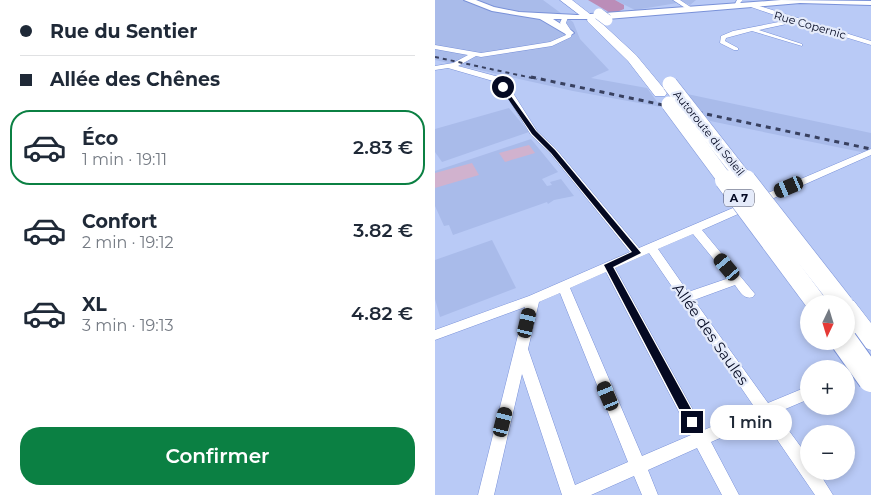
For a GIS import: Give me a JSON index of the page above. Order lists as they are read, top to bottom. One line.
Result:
{"streets":{"highway":["Autoroute du Soleil","A 7"],"street":["Rue Copernic","Allée des Saules"]},"north":"bottom","page":{"banner":["Rue du Sentier","Allée des Chênes"],"list":[{"name":"Éco","note":"1 min · 19:11","value":"2.83 €"},{"name":"Confort","note":"2 min · 19:12","value":"3.82 €"},{"name":"XL","note":"3 min · 19:13","value":"4.82 €"}],"map_buttons":["+","−"],"bubble":"1 min","buttons":"Confirmer"}}
